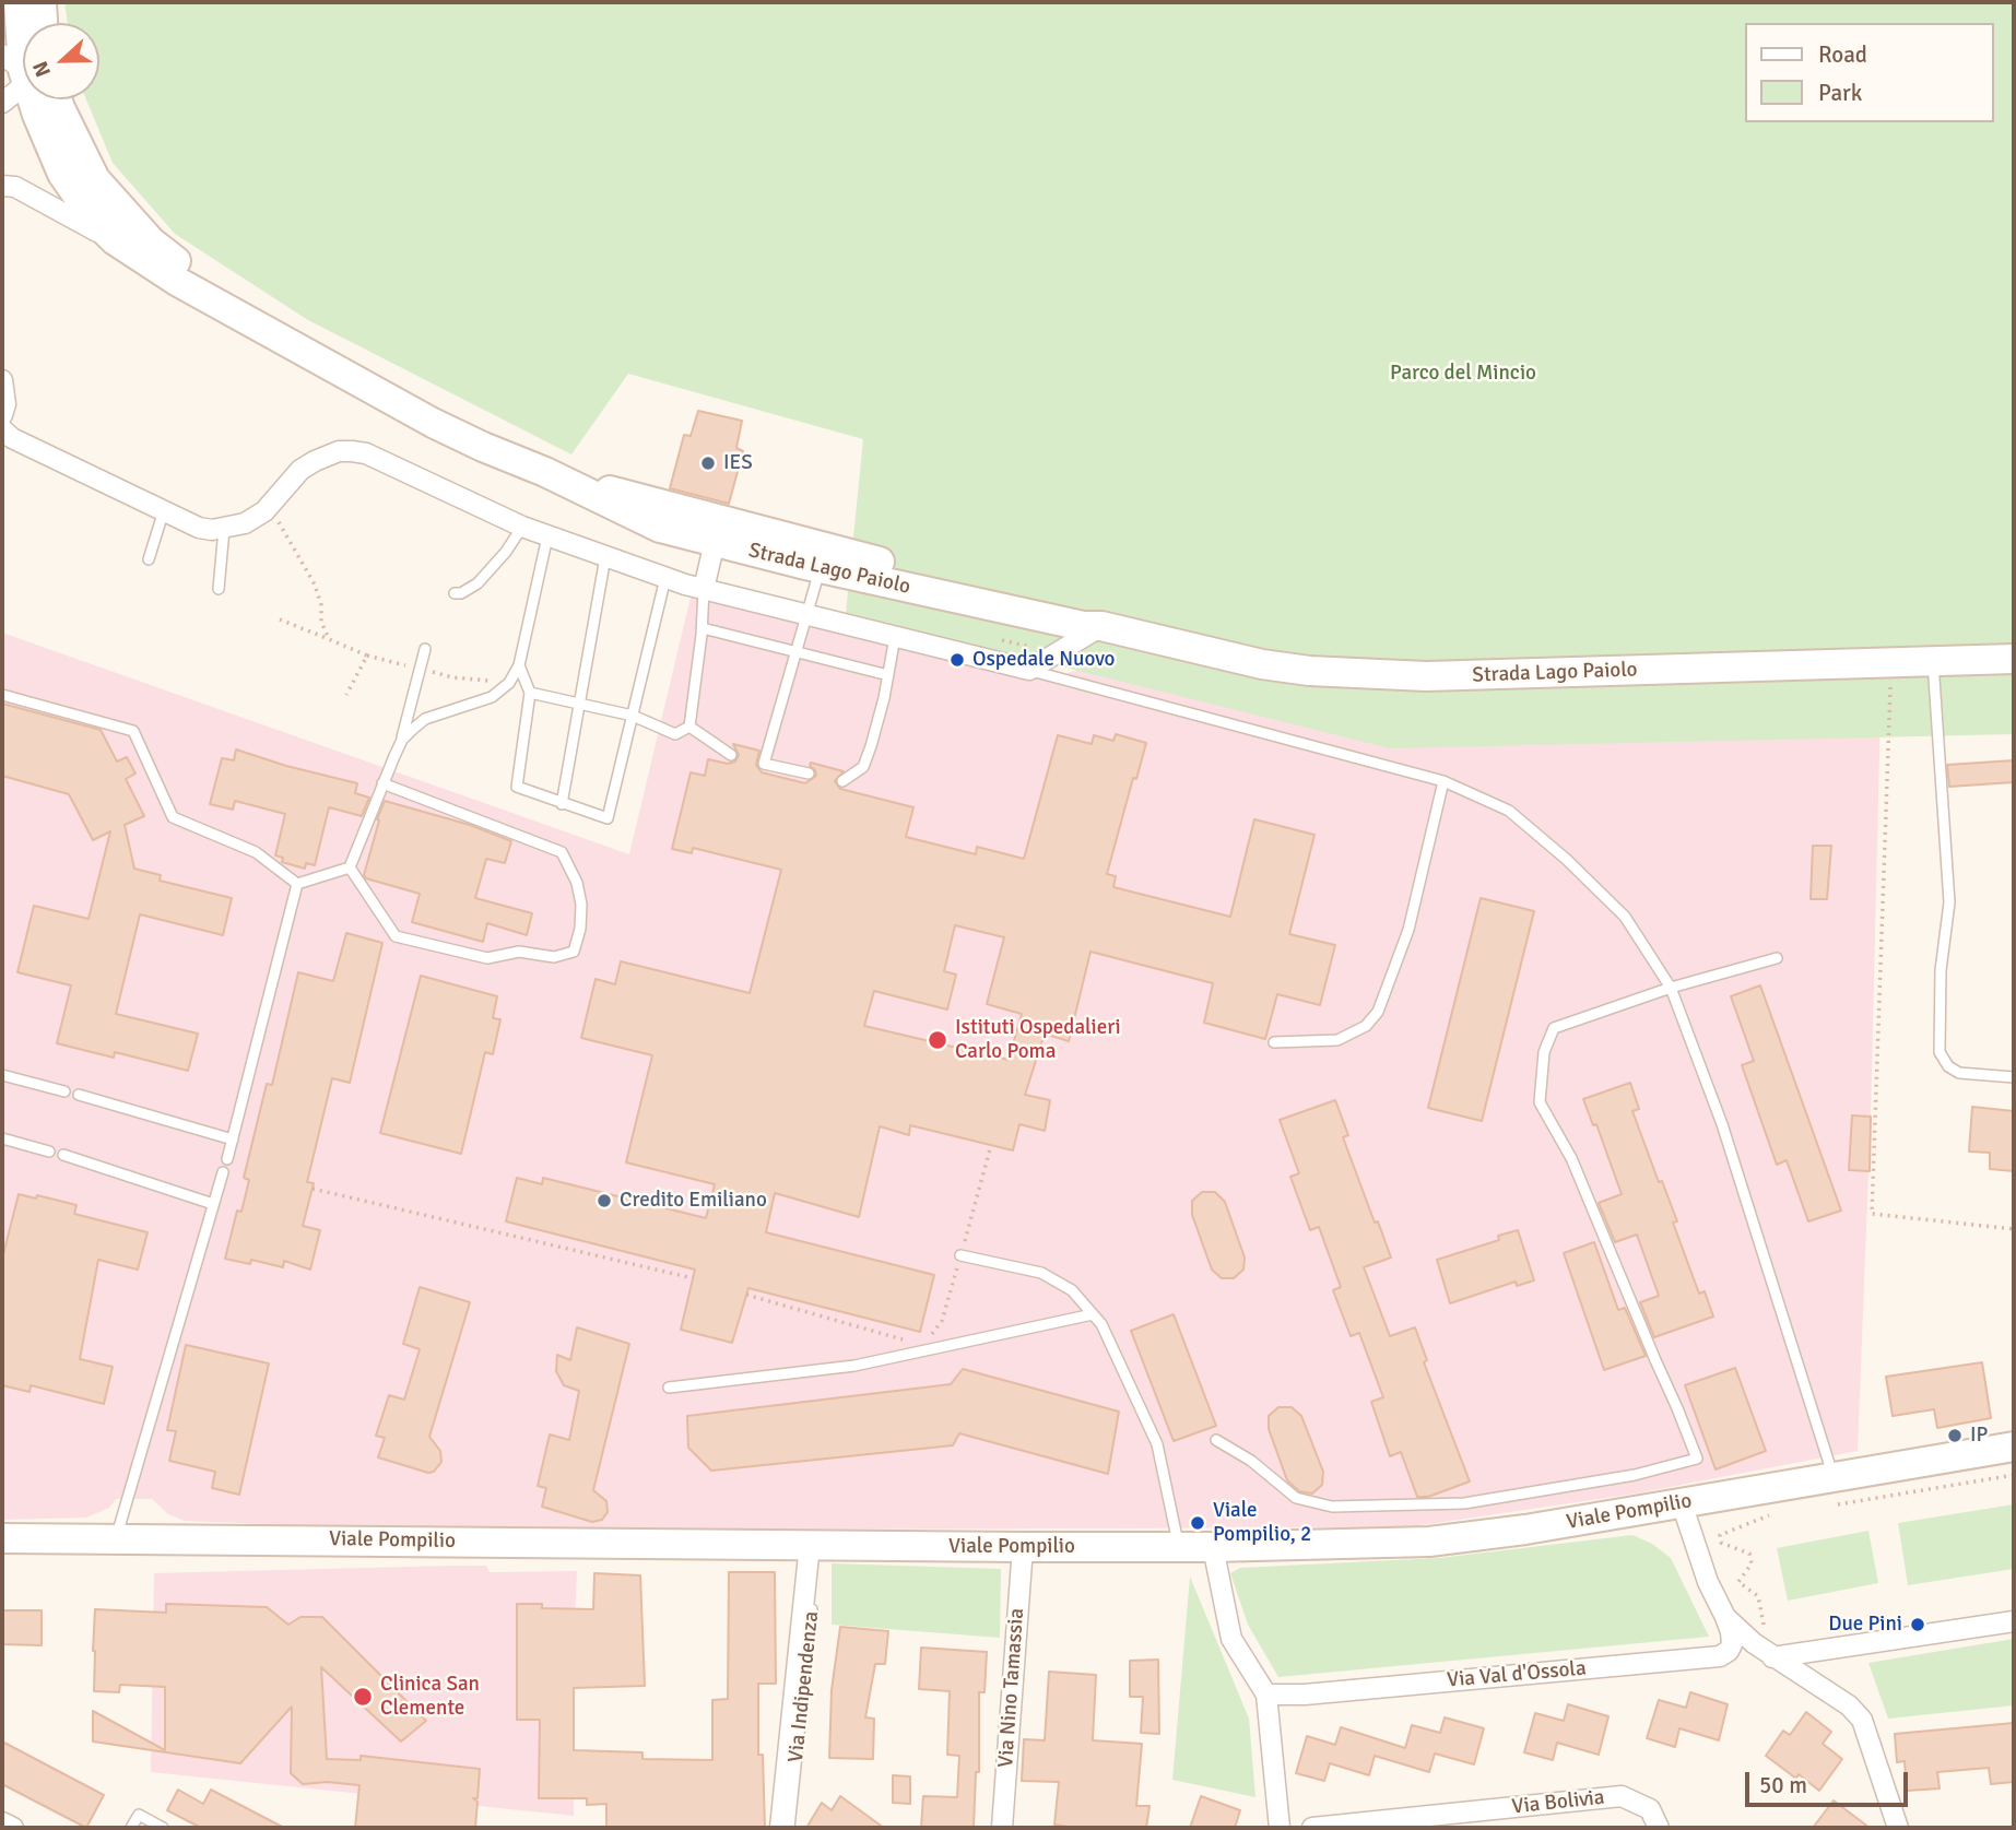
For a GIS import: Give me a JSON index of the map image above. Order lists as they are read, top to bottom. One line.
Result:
{"streets":{"street":["Strada Lago Paiolo","Viale Pompilio","Via Val d'Ossola","Via Indipendenza","Via Nino Tamassia","Via Bolivia"]},"crossings":[["Viale Pompilio","Via Indipendenza"],["Viale Pompilio","Via Nino Tamassia"]],"parks":["Parco del Mincio"],"places":["IES","Ospedale Nuovo","Istituti Ospedalieri Carlo Poma","Credito Emiliano","IP","Viale Pompilio, 2","Due Pini","Clinica San Clemente"],"legend":["Road","Park"],"scale_bar":"50 m","north":"left"}
